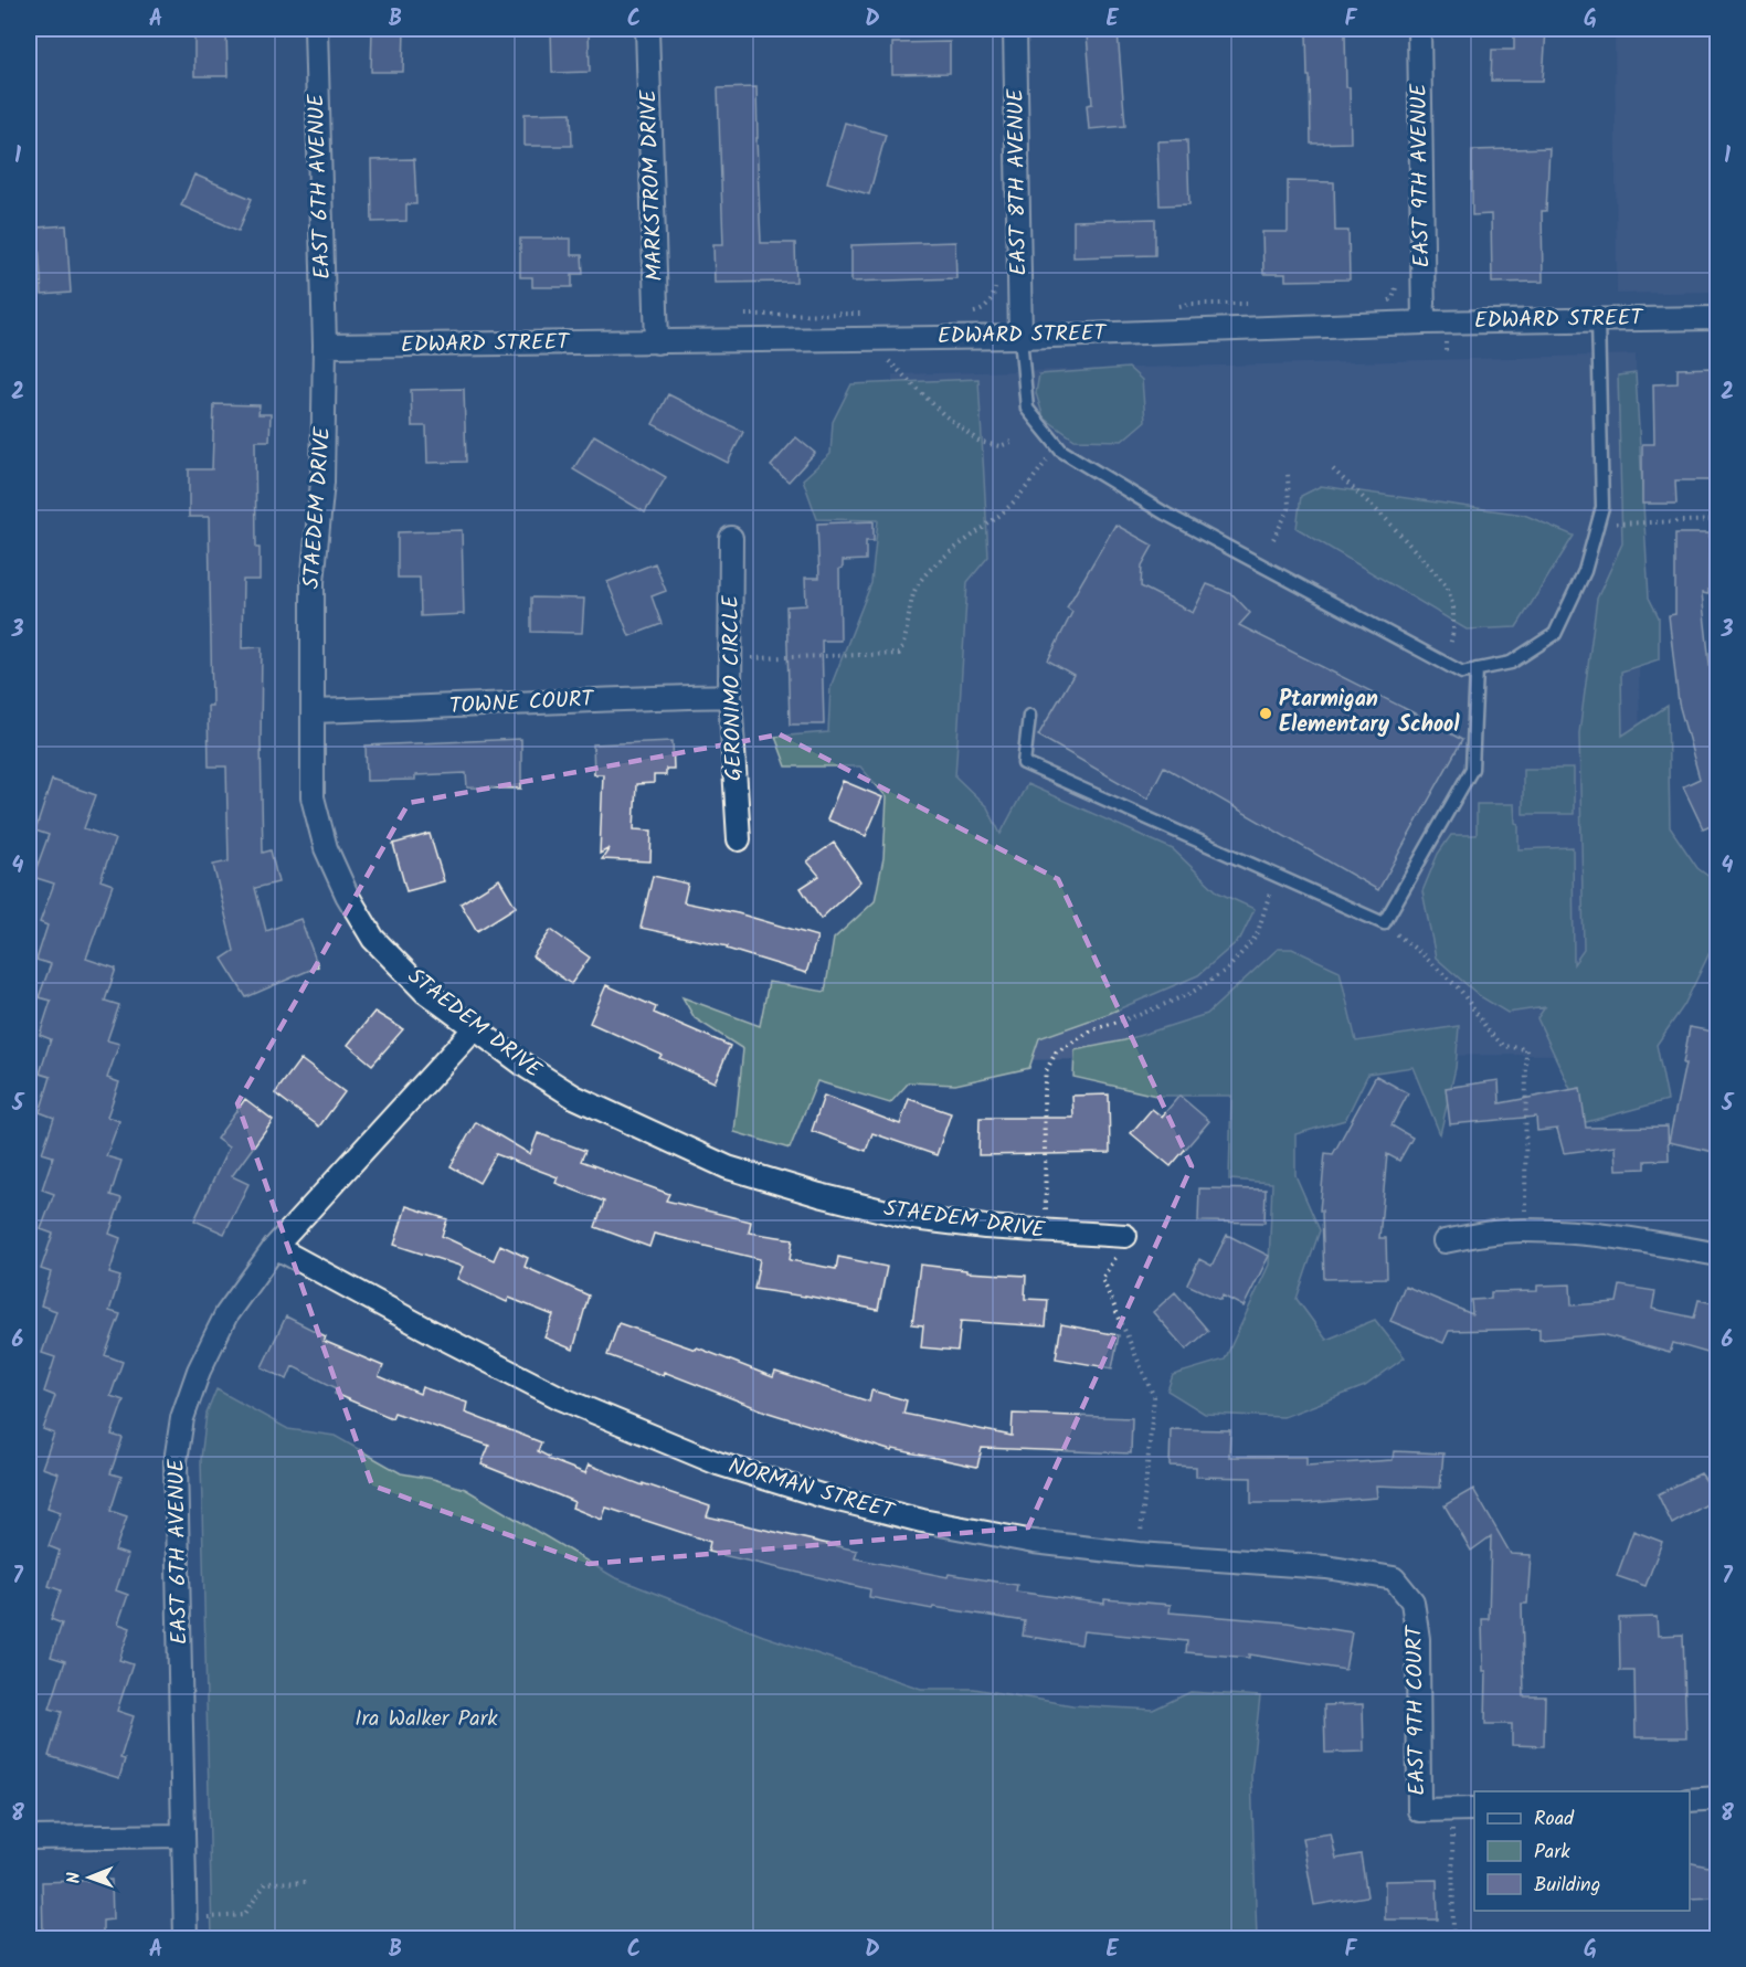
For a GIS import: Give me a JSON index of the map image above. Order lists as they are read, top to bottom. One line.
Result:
{"streets":{"street":["EAST 9TH AVENUE","EAST 8TH AVENUE","MARKSTROM DRIVE","EAST 6TH AVENUE","EDWARD STREET","STAEDEM DRIVE","GERONIMO CIRCLE","TOWNE COURT","NORMAN STREET","EAST 9TH COURT"]},"crossings":[["EAST 9TH AVENUE","EDWARD STREET"],["EAST 8TH AVENUE","EDWARD STREET"],["MARKSTROM DRIVE","EDWARD STREET"],["EAST 6TH AVENUE","EDWARD STREET"],["EAST 6TH AVENUE","STAEDEM DRIVE"],["EAST 6TH AVENUE","NORMAN STREET"],["EDWARD STREET","STAEDEM DRIVE"],["STAEDEM DRIVE","TOWNE COURT"],["GERONIMO CIRCLE","TOWNE COURT"],["NORMAN STREET","EAST 9TH COURT"]],"parks":["Ira Walker Park"],"places":["Ptarmigan Elementary School"],"legend":["Road","Park","Building"],"north":"left","grid":{"columns":["A","B","C","D","E","F","G"],"rows":["1","2","3","4","5","6","7","8"]}}
